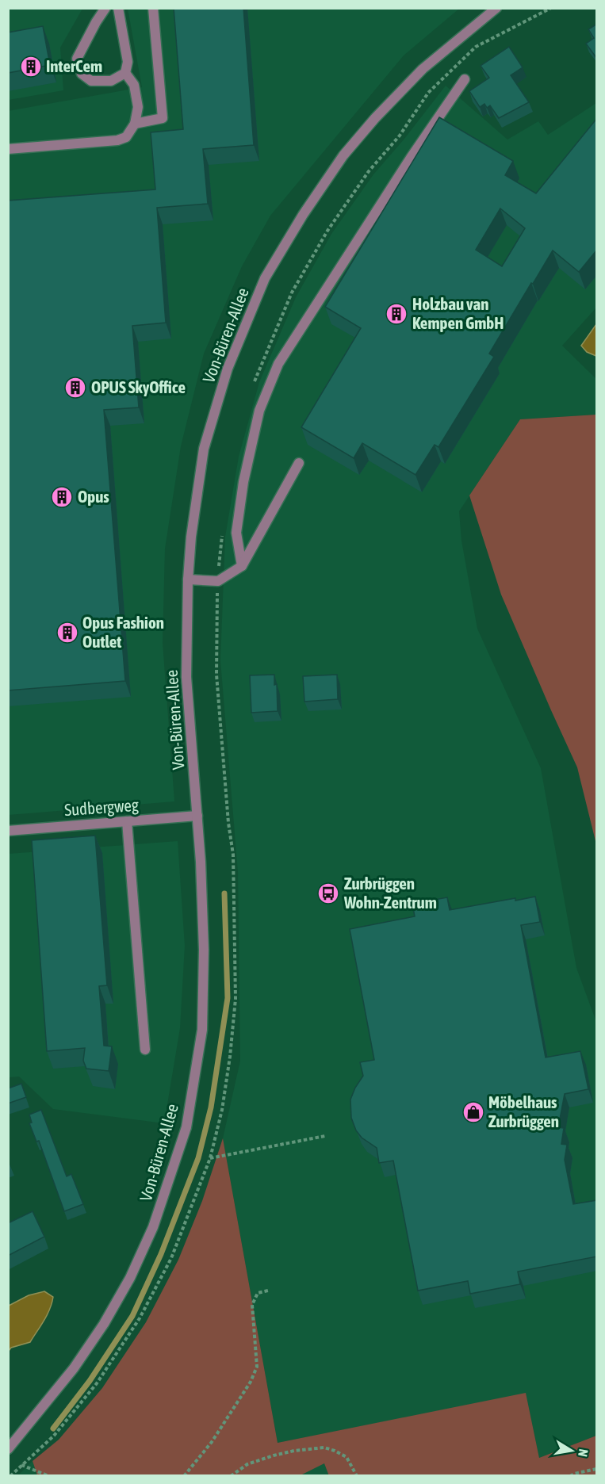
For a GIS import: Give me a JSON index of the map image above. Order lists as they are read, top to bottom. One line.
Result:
{"streets":{"street":["Von-Büren-Allee","Sudbergweg"]},"crossings":[["Von-Büren-Allee","Sudbergweg"]],"places":{"building":["InterCem","Holzbau van Kempen GmbH","OPUS SkyOffice","Opus","Opus Fashion Outlet"],"bus stop":["Zurbrüggen Wohn-Zentrum"],"shop":["Möbelhaus Zurbrüggen"]},"north":"right"}
